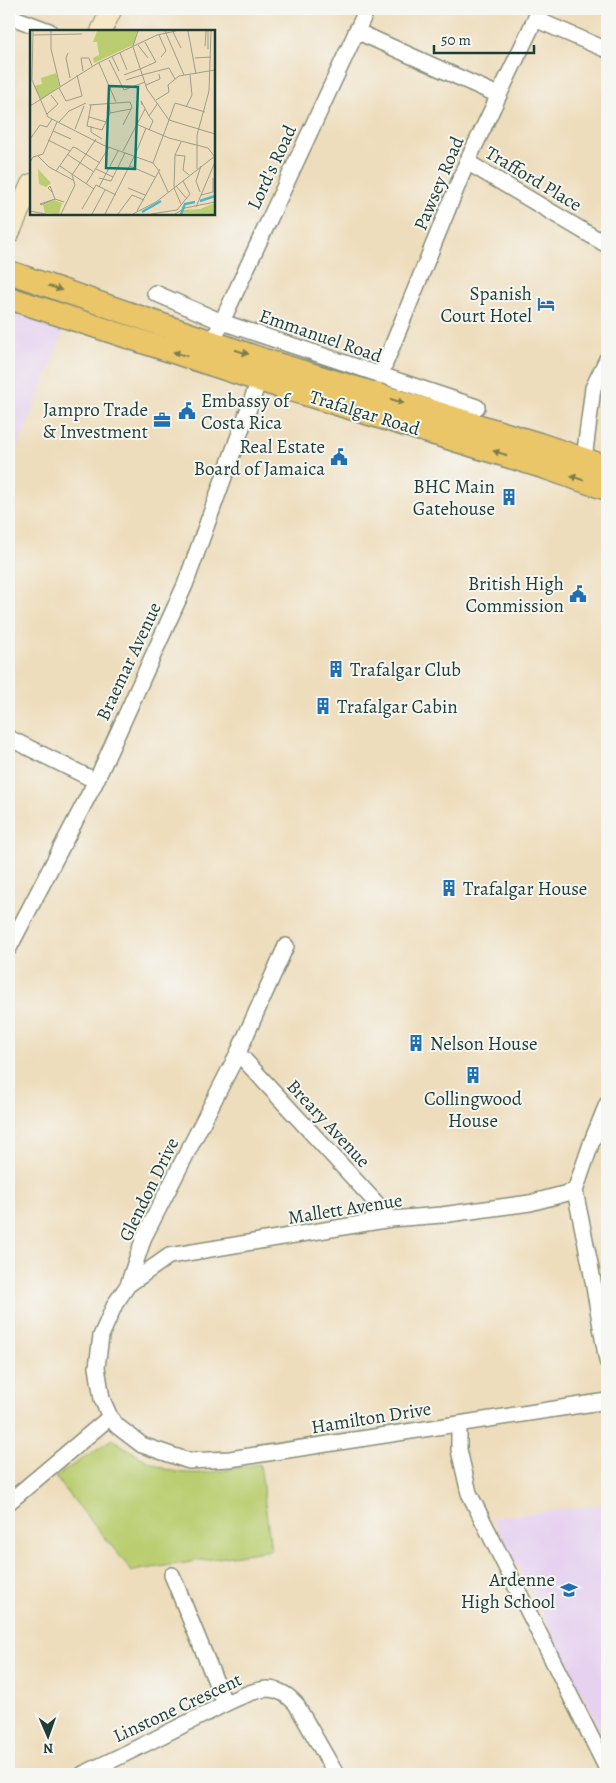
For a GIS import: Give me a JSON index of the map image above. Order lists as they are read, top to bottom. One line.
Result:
{"streets":{"main road":["Trafalgar Road"],"street":["Lord's Road","Trafford Place","Pawsey Road","Emmanuel Road","Braemar Avenue","Breary Avenue","Glendon Drive","Mallett Avenue","Hamilton Drive","Linstone Crescent"]},"crossings":[["Lord's Road","Emmanuel Road"],["Lord's Road","Trafalgar Road"],["Trafford Place","Pawsey Road"],["Pawsey Road","Emmanuel Road"],["Trafalgar Road","Braemar Avenue"],["Breary Avenue","Glendon Drive"],["Breary Avenue","Mallett Avenue"],["Glendon Drive","Mallett Avenue"],["Glendon Drive","Hamilton Drive"]],"places":{"hotel":["Spanish Court Hotel"],"public building":["Embassy of Costa Rica","Real Estate Board of Jamaica","British High Commission"],"office":["Jampro Trade & Investment"],"building":["BHC Main Gatehouse","Trafalgar Club","Trafalgar Cabin","Trafalgar House","Nelson House","Collingwood House"],"school or university":["Ardenne High School"]},"scale_bar":"50 m","north":"bottom"}
